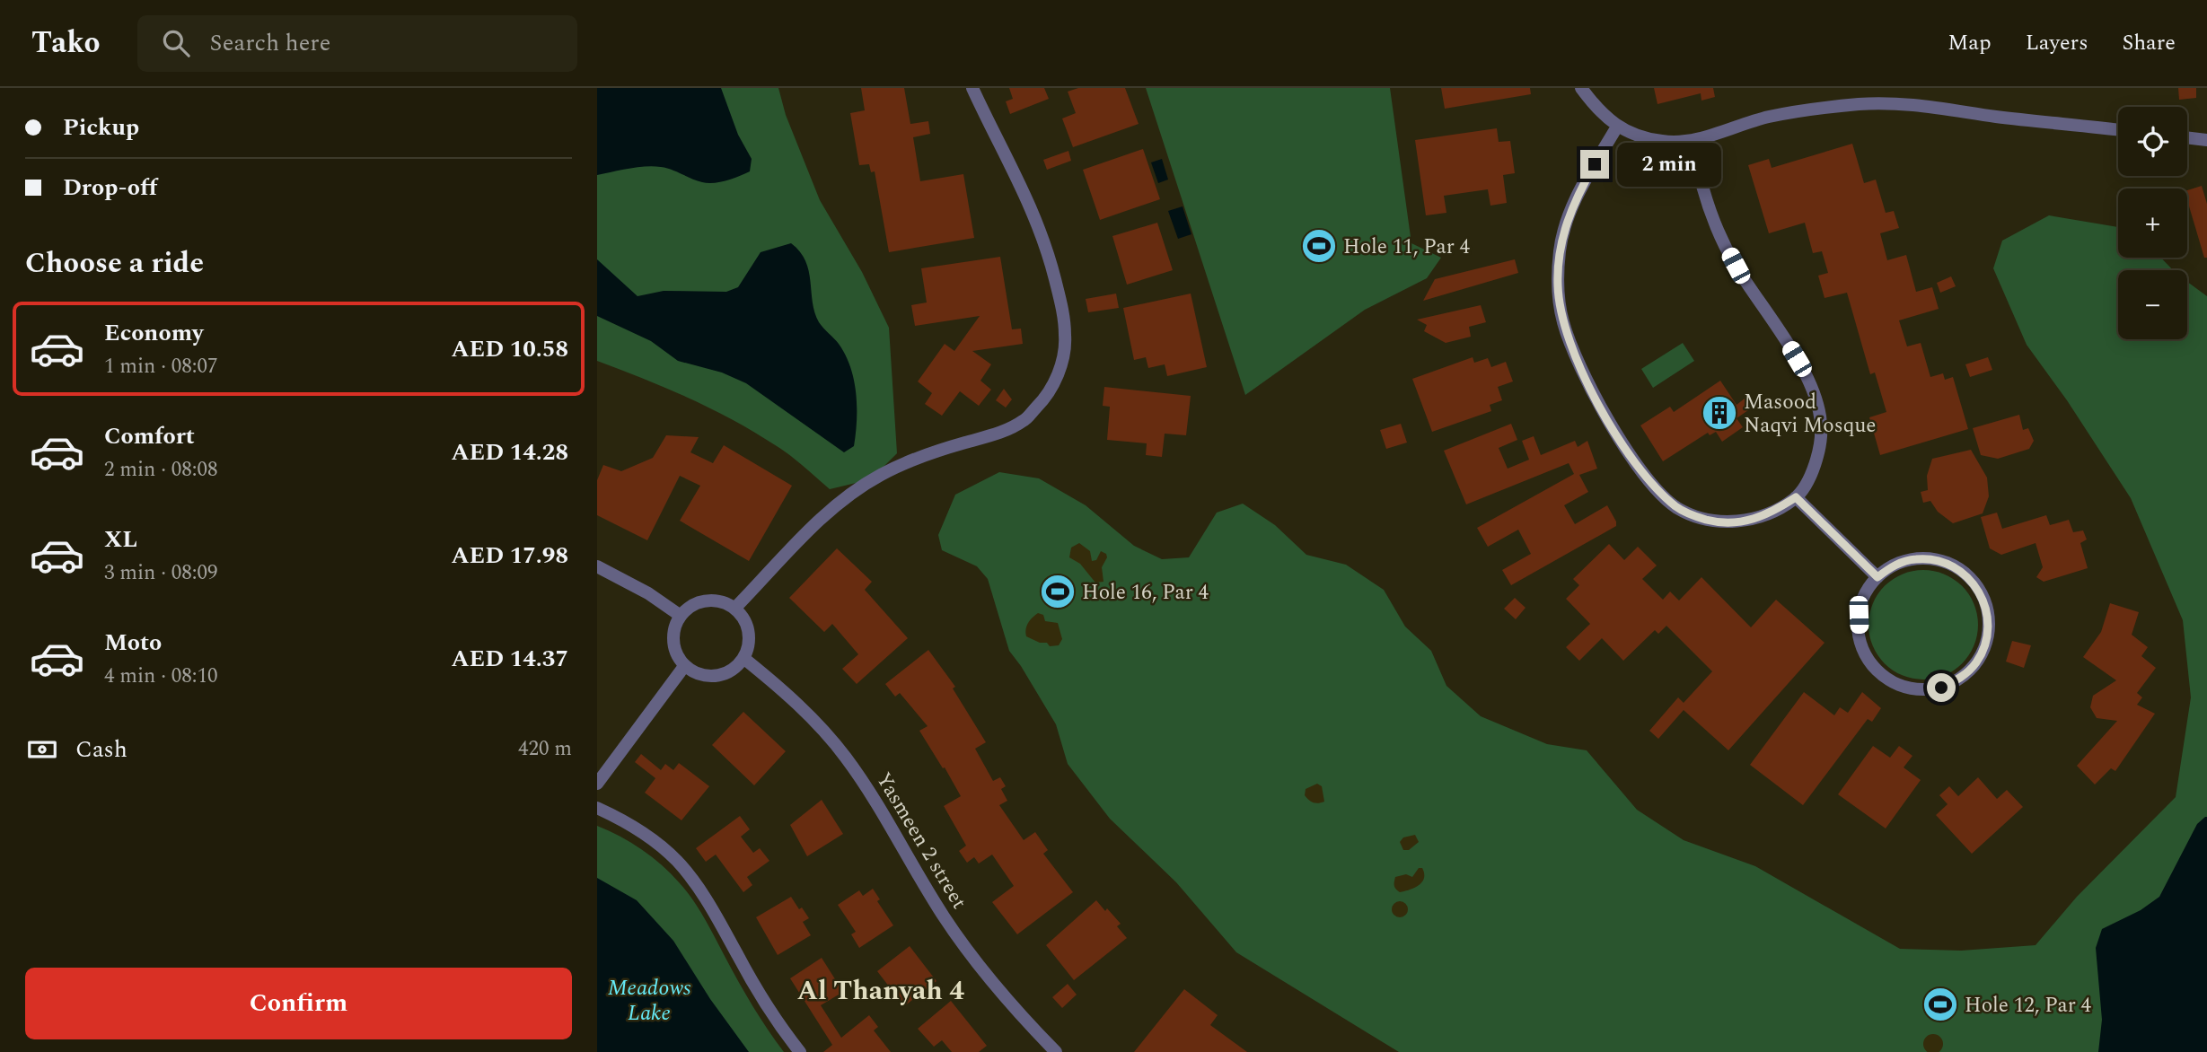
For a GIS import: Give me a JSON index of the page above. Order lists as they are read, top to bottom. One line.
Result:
{"streets":{"street":["Yasmeen 2 street"]},"districts":["Al Thanyah 4"],"water":["Meadows Lake"],"places":{"sports":["Hole 11, Par 4","Hole 16, Par 4","Hole 12, Par 4"],"building":["Masood Naqvi Mosque"]},"page":{"header":"Tako","search":"Search here","nav":["Map","Layers","Share"],"banner":["Pickup","Drop-off"],"map_buttons":["+","−"],"bubble":"2 min","heading":"Choose a ride","list":[{"name":"Economy","note":"1 min · 08:07","value":"AED 10.58"},{"name":"Comfort","note":"2 min · 08:08","value":"AED 14.28"},{"name":"XL","note":"3 min · 08:09","value":"AED 17.98"},{"name":"Moto","note":"4 min · 08:10","value":"AED 14.37"}],"pay":["Cash","420 m"],"buttons":"Confirm"}}
